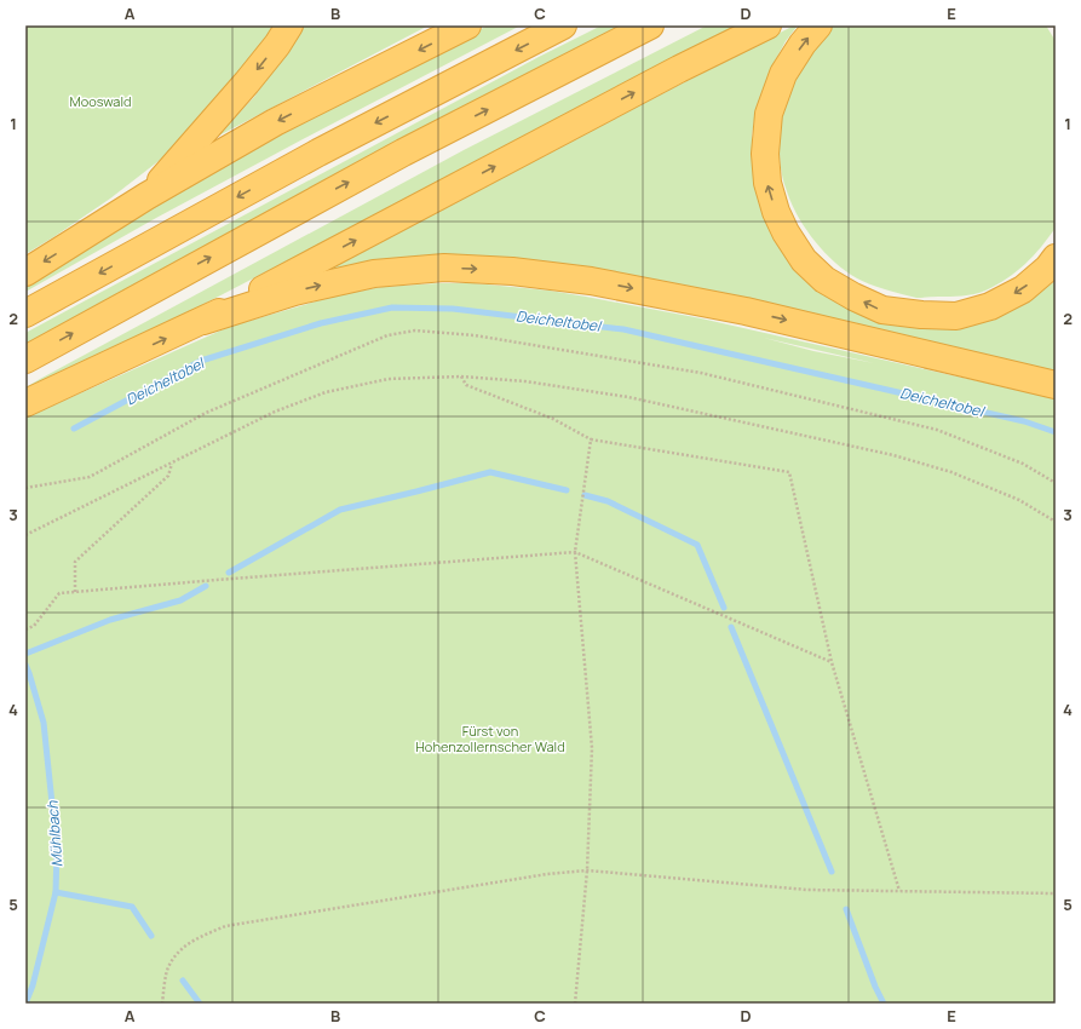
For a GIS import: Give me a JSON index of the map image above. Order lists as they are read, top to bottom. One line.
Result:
{"water":["Deicheltobel","Mühlbach"],"parks":["Mooswald","Fürst von Hohenzollernscher Wald"],"grid":{"columns":["A","B","C","D","E"],"rows":["1","2","3","4","5"]}}
